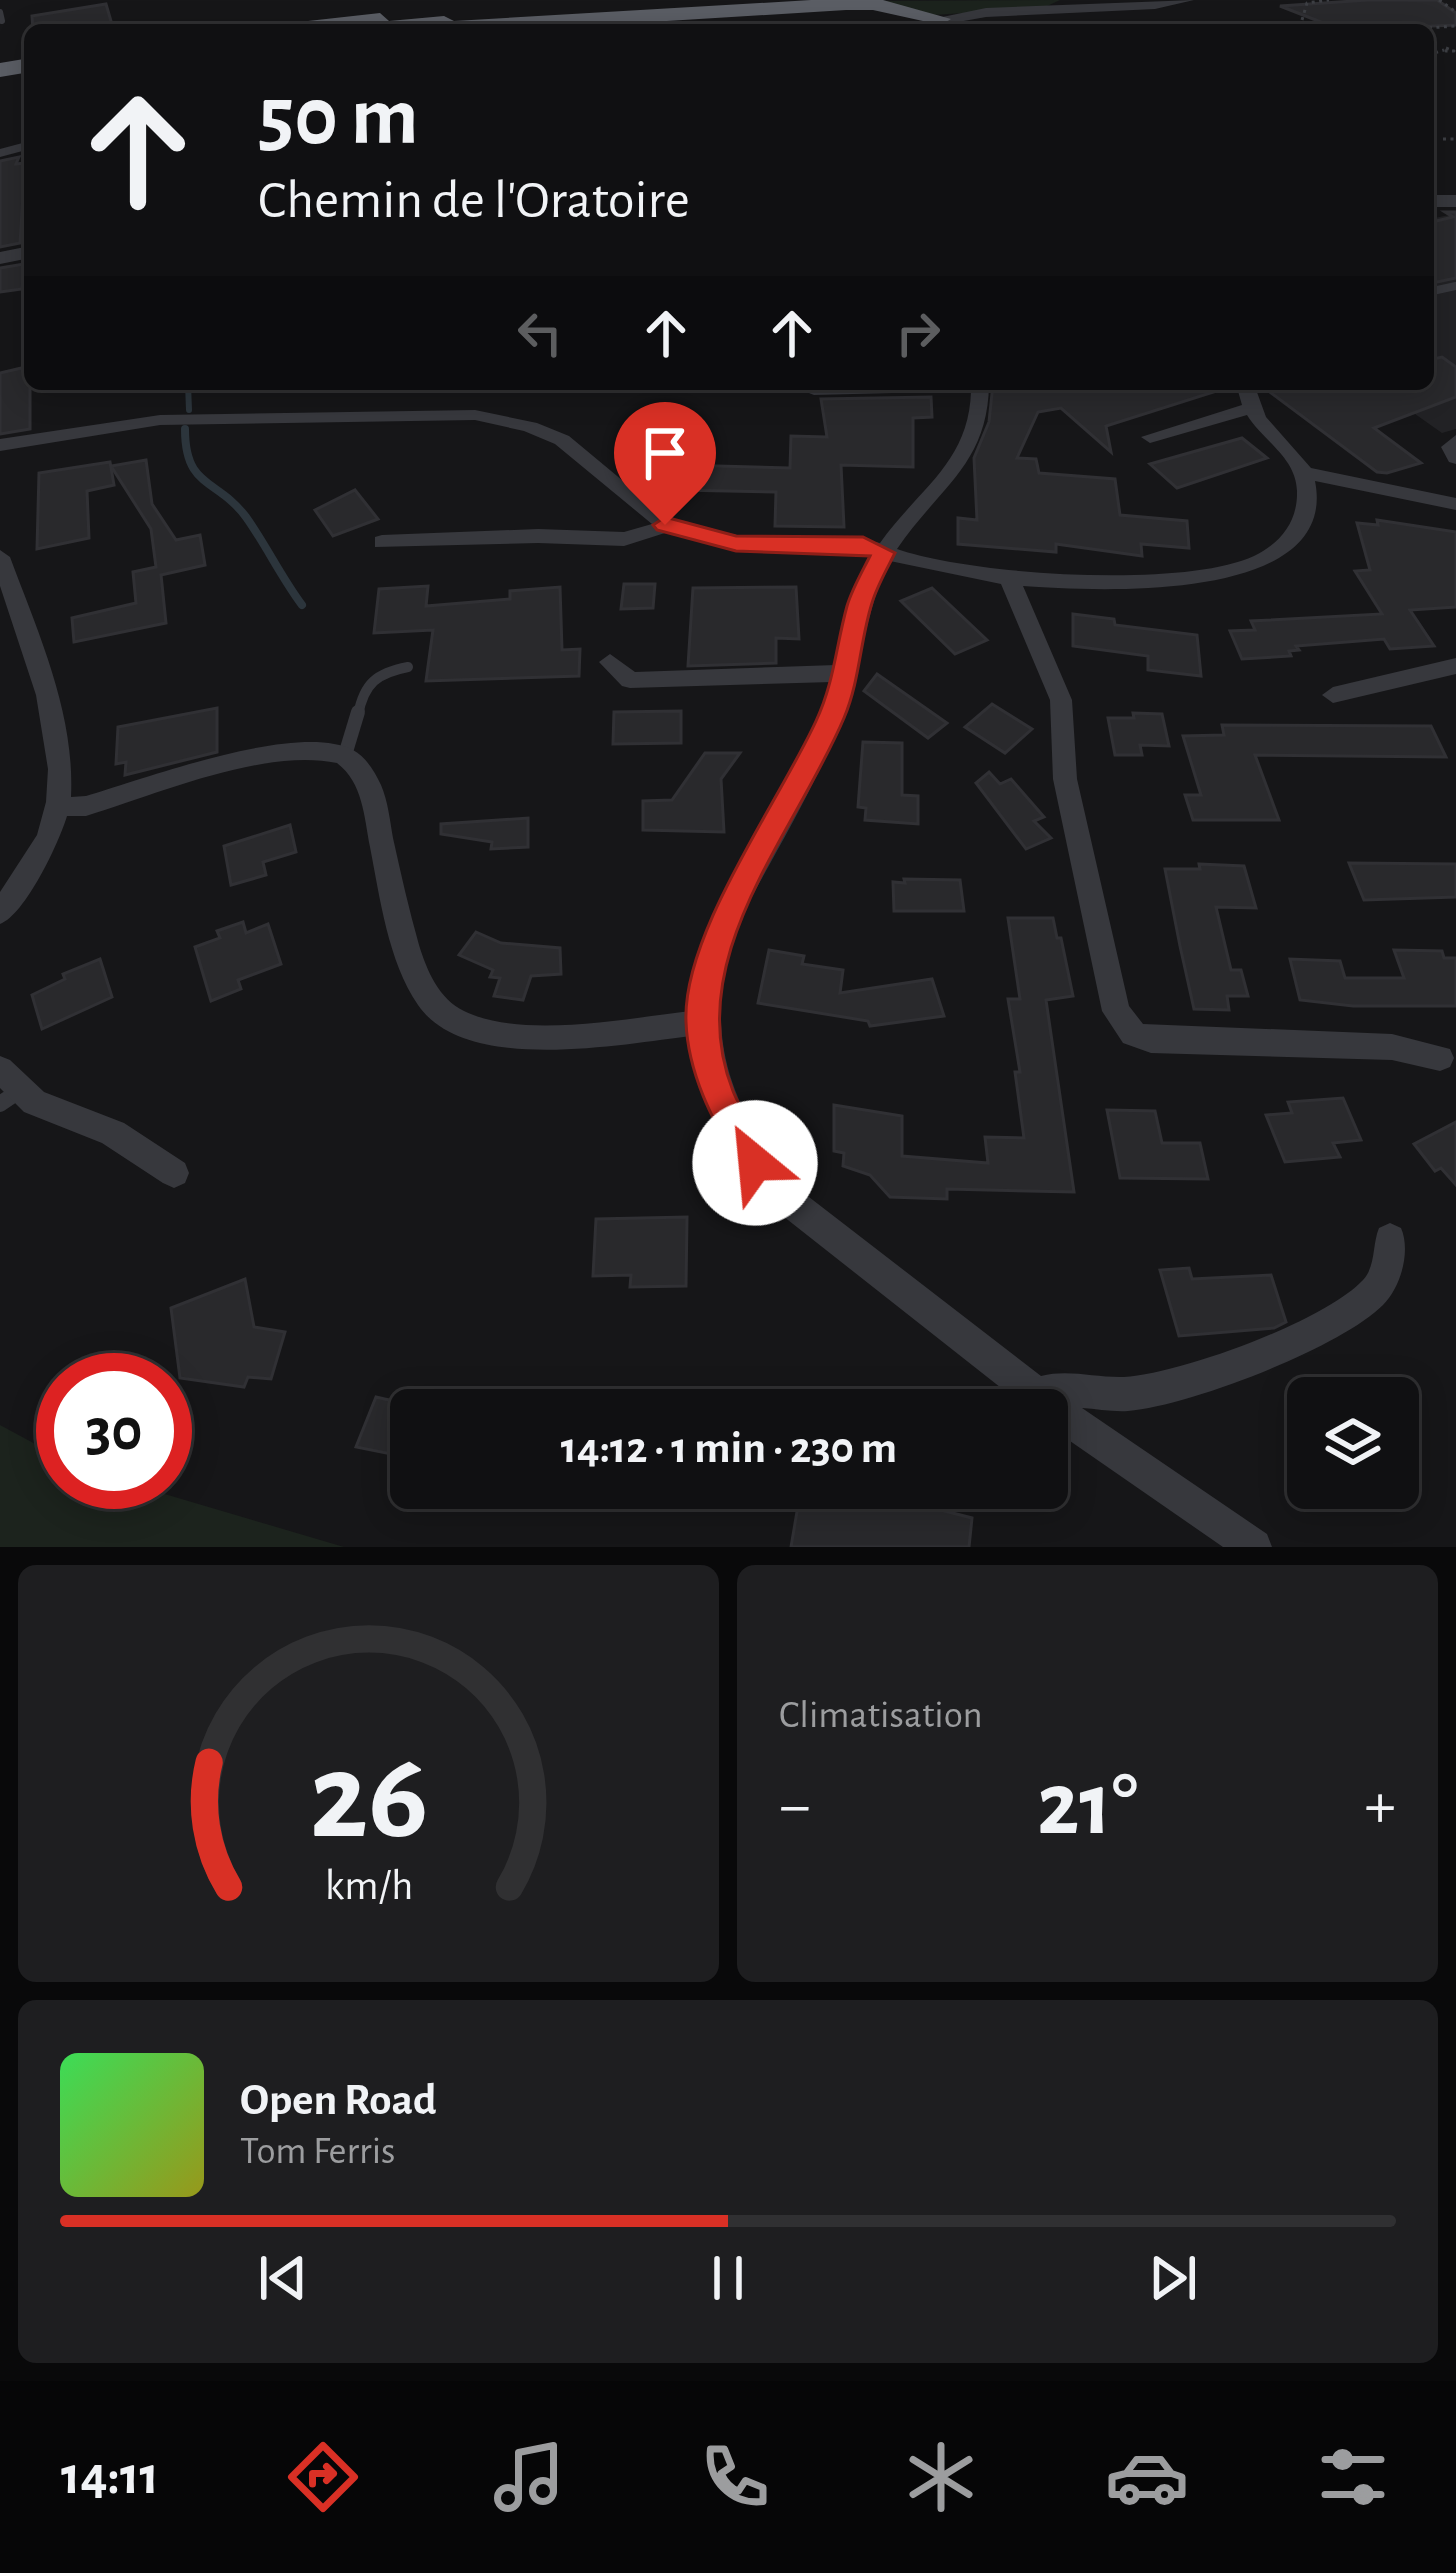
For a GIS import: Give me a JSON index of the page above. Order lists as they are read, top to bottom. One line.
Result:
{"page":{"turn":["50 m","Chemin de l'Oratoire"],"limit":"30","trip":"14:12 · 1 min · 230 m","tile":"Climatisation","heat":["−","21°","+"],"song":["Open Road","Tom Ferris"],"tabs":"14:11","gauge":["26","km/h"]}}
